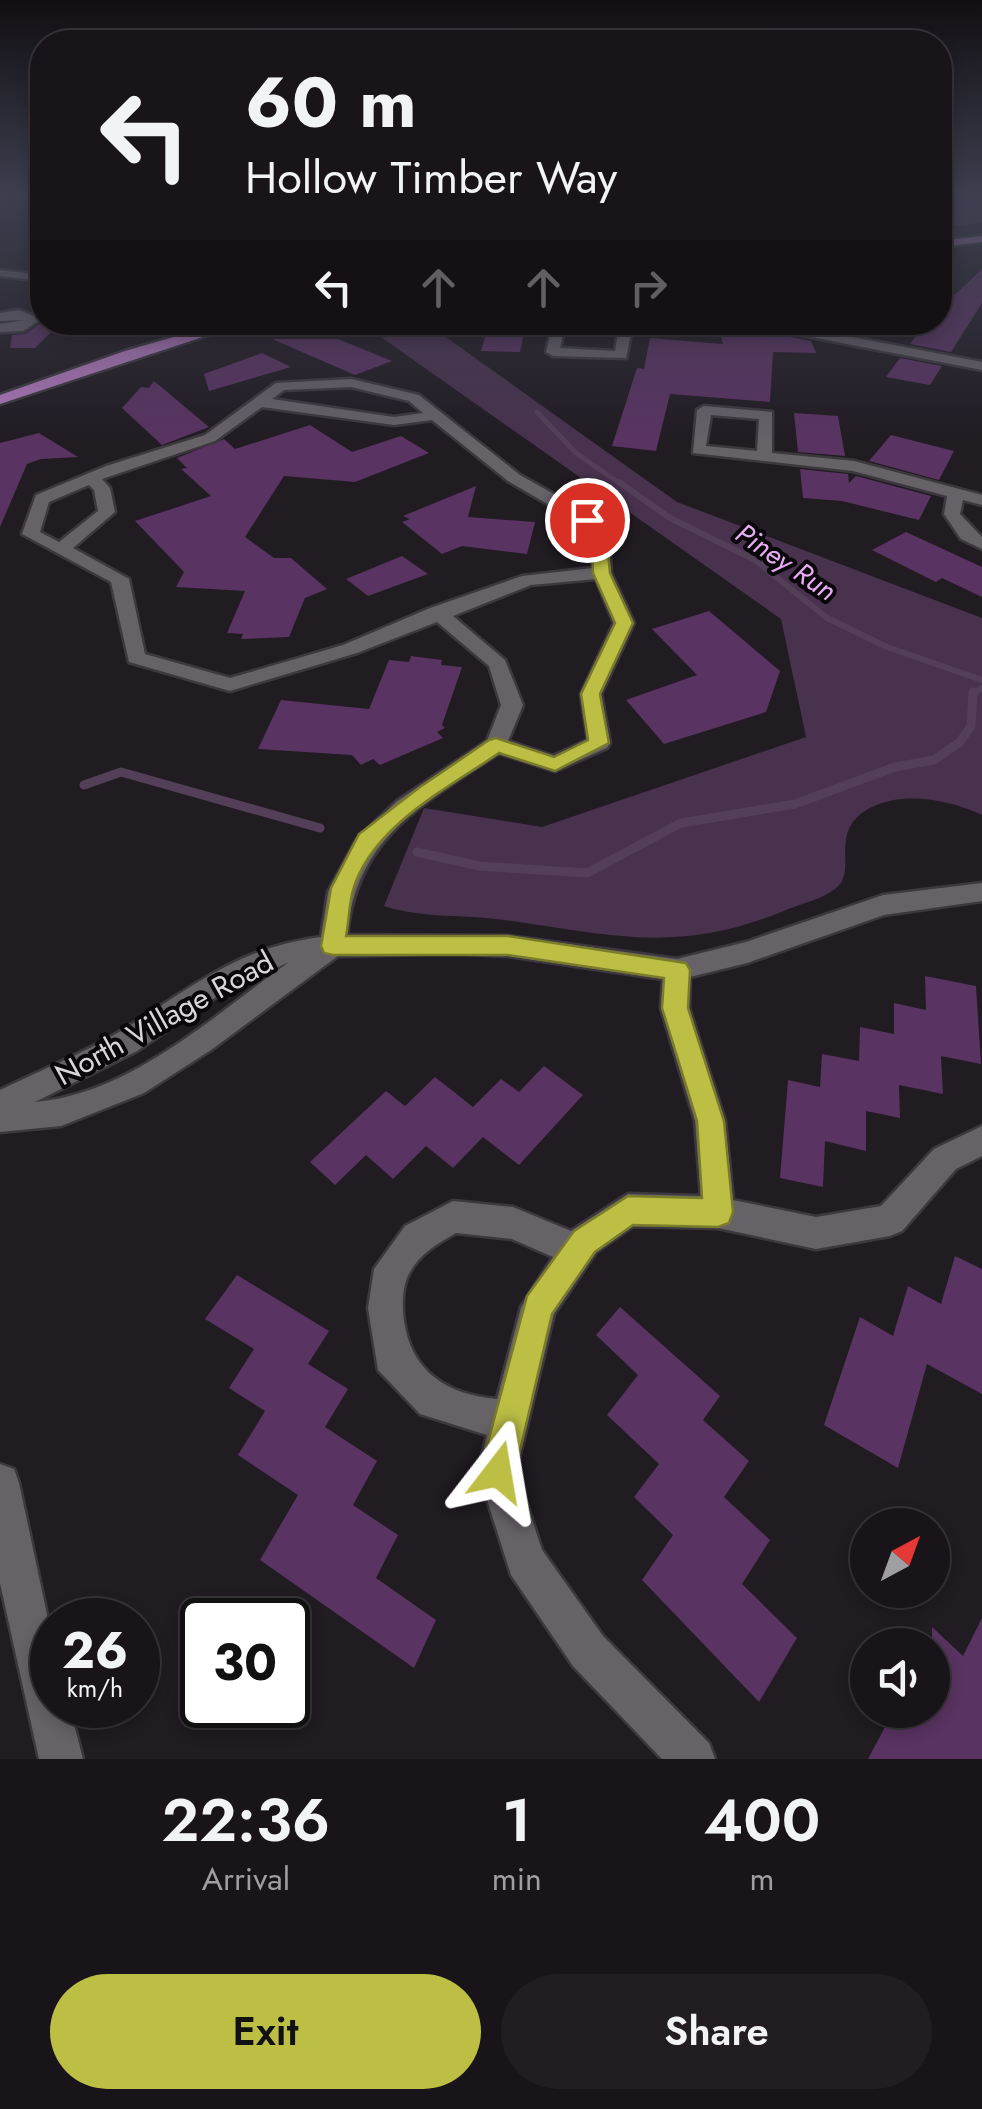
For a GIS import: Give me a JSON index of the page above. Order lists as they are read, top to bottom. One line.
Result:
{"streets":{"street":["North Village Road"]},"water":["Piney Run"],"north":"top right","page":{"turn":["60 m","Hollow Timber Way"],"speed":"26 km/h","limit":"30","eta":["22:36","Arrival","1","min","400","m"],"buttons":["Exit","Share"]}}
